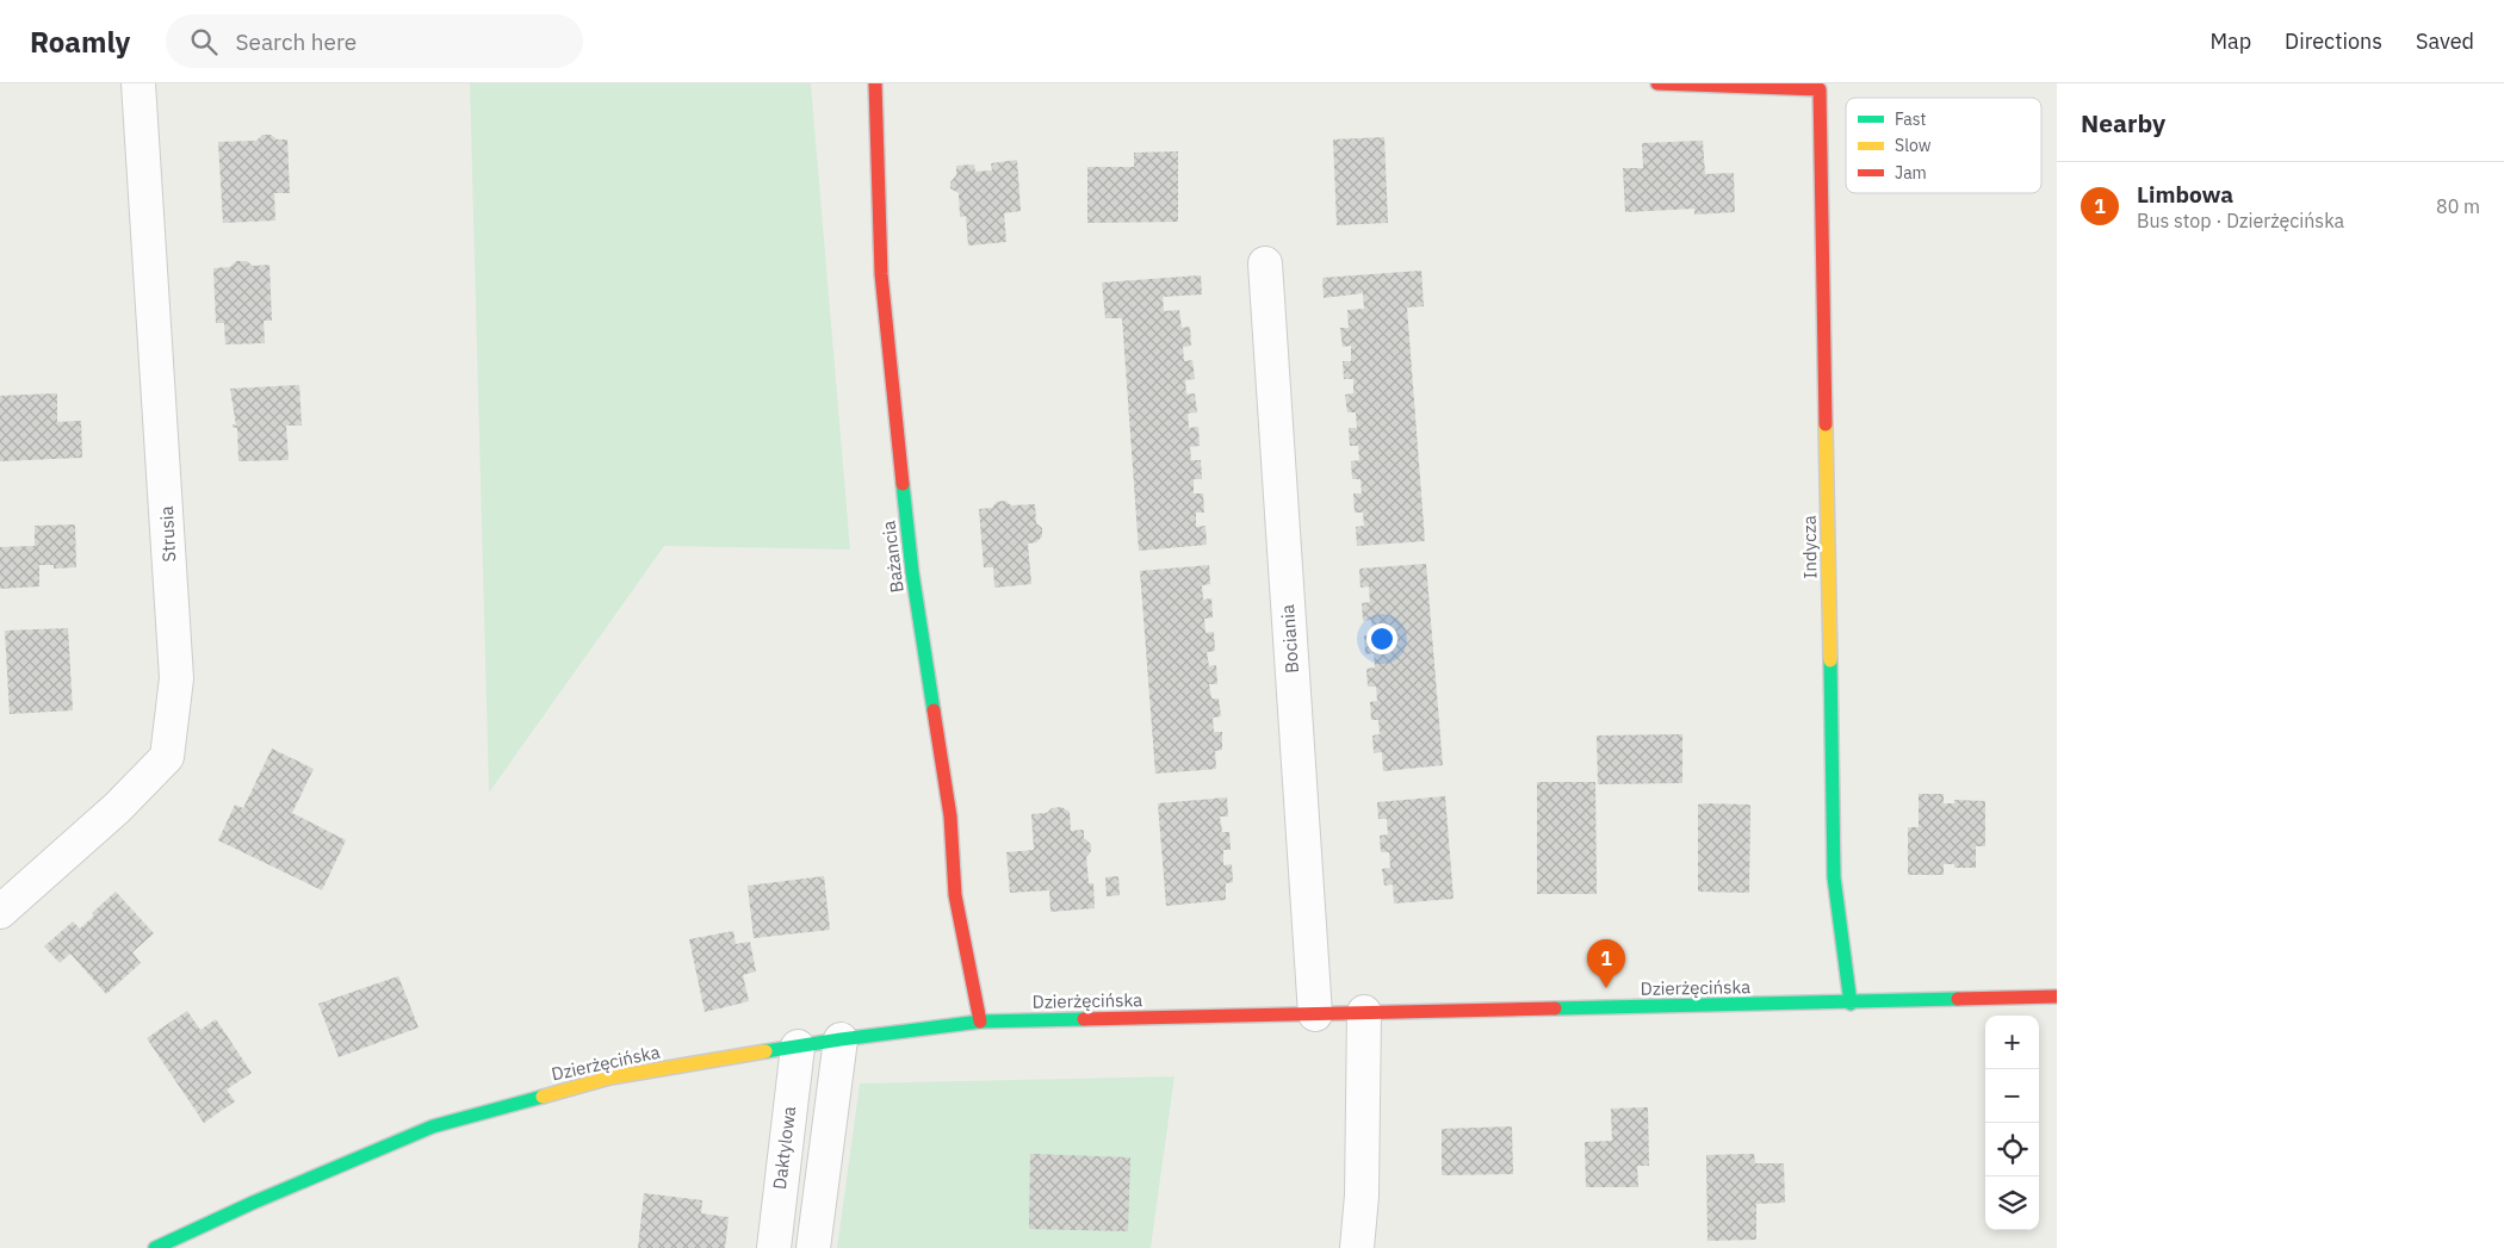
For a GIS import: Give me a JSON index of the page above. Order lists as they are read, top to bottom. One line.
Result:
{"streets":{"street":["Strusia","Indycza","Bażancia","Bociania","Dzierżęcińska","Daktylowa"]},"crossings":[["Indycza","Dzierżęcińska"],["Bażancia","Dzierżęcińska"],["Bociania","Dzierżęcińska"],["Dzierżęcińska","Daktylowa"]],"legend":["Fast","Slow","Jam"],"page":{"header":"Roamly","search":"Search here","nav":["Map","Directions","Saved"],"heading":"Nearby","list":[{"mark":"1","name":"Limbowa","note":"Bus stop · Dzierżęcińska","value":"80 m"}],"pins":"1","map_buttons":["+","−"]}}
